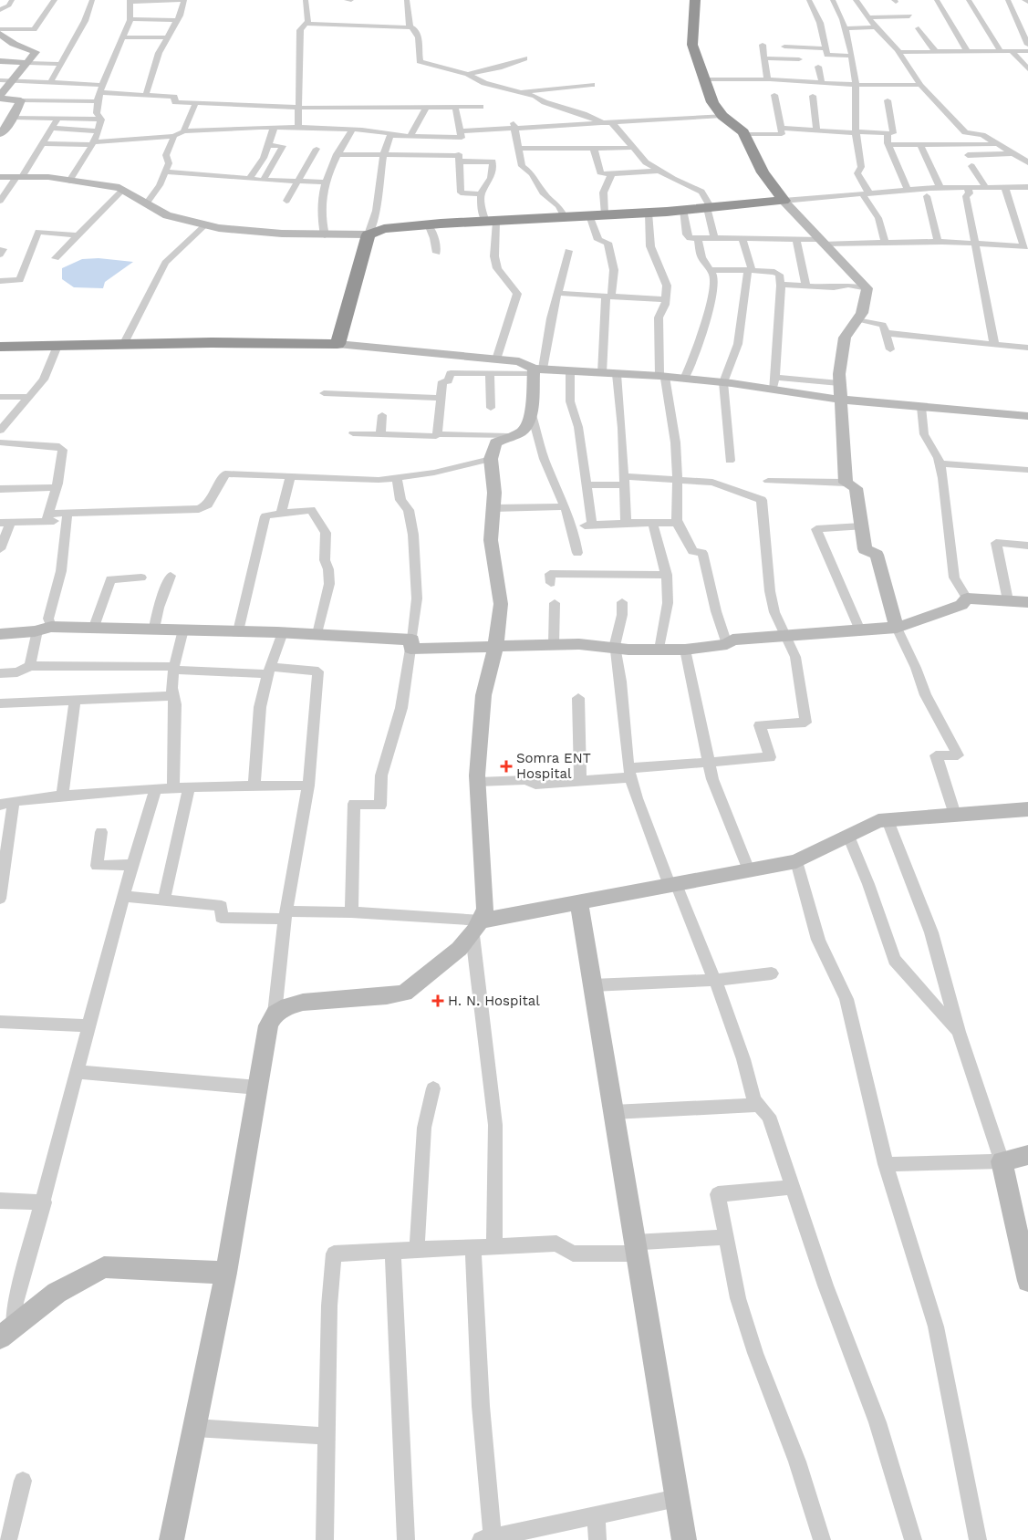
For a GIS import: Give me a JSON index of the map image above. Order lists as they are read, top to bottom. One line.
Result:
{"places":{"health":["Somra ENT Hospital","H. N. Hospital"]}}
